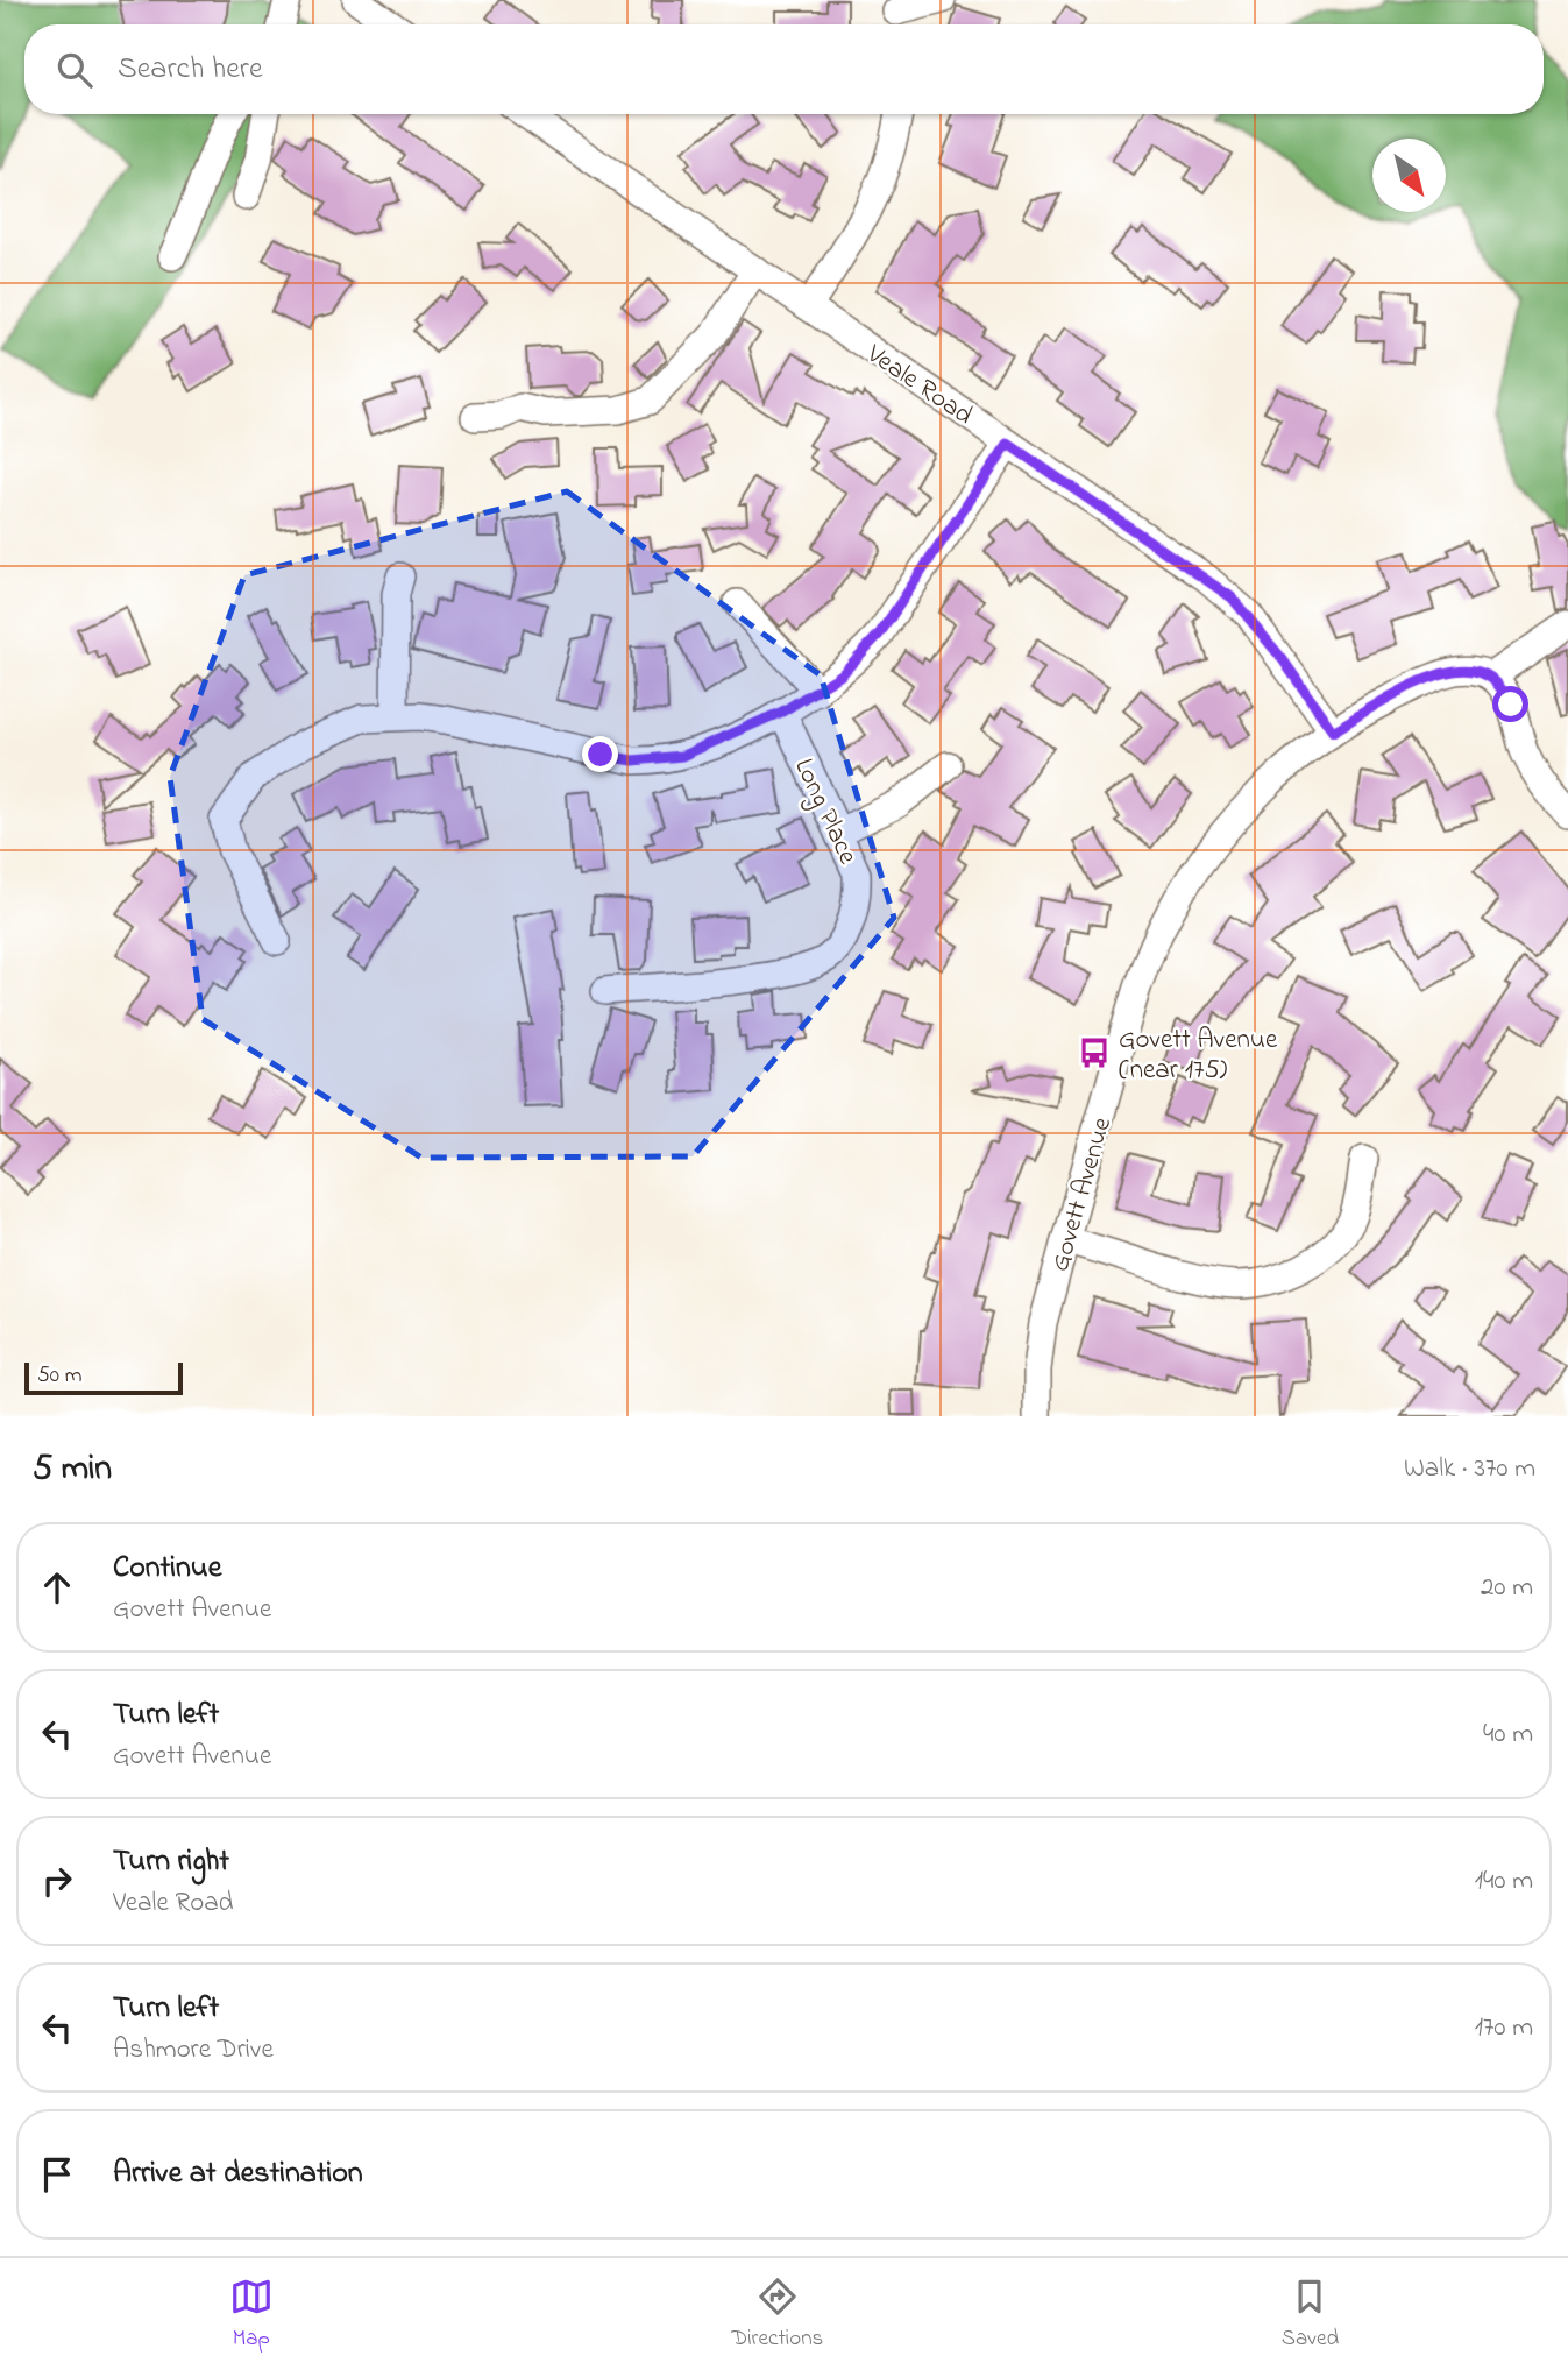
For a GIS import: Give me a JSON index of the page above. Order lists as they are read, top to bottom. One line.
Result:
{"streets":{"street":["Veale Road","Long Place","Govett Avenue"]},"crossings":[["Veale Road","Govett Avenue"]],"places":{"bus stop":["Govett Avenue (near 175)"]},"scale_bar":"50 m","north":"bottom right","page":{"search":"Search here","scale":"50 m","heading":["5 min","Walk · 370 m"],"list":[["Continue","Govett Avenue","20 m"],["Turn left","Govett Avenue","40 m"],["Turn right","Veale Road","140 m"],["Turn left","Ashmore Drive","170 m"],"Arrive at destination"],"nav":["Map","Directions","Saved"]}}
